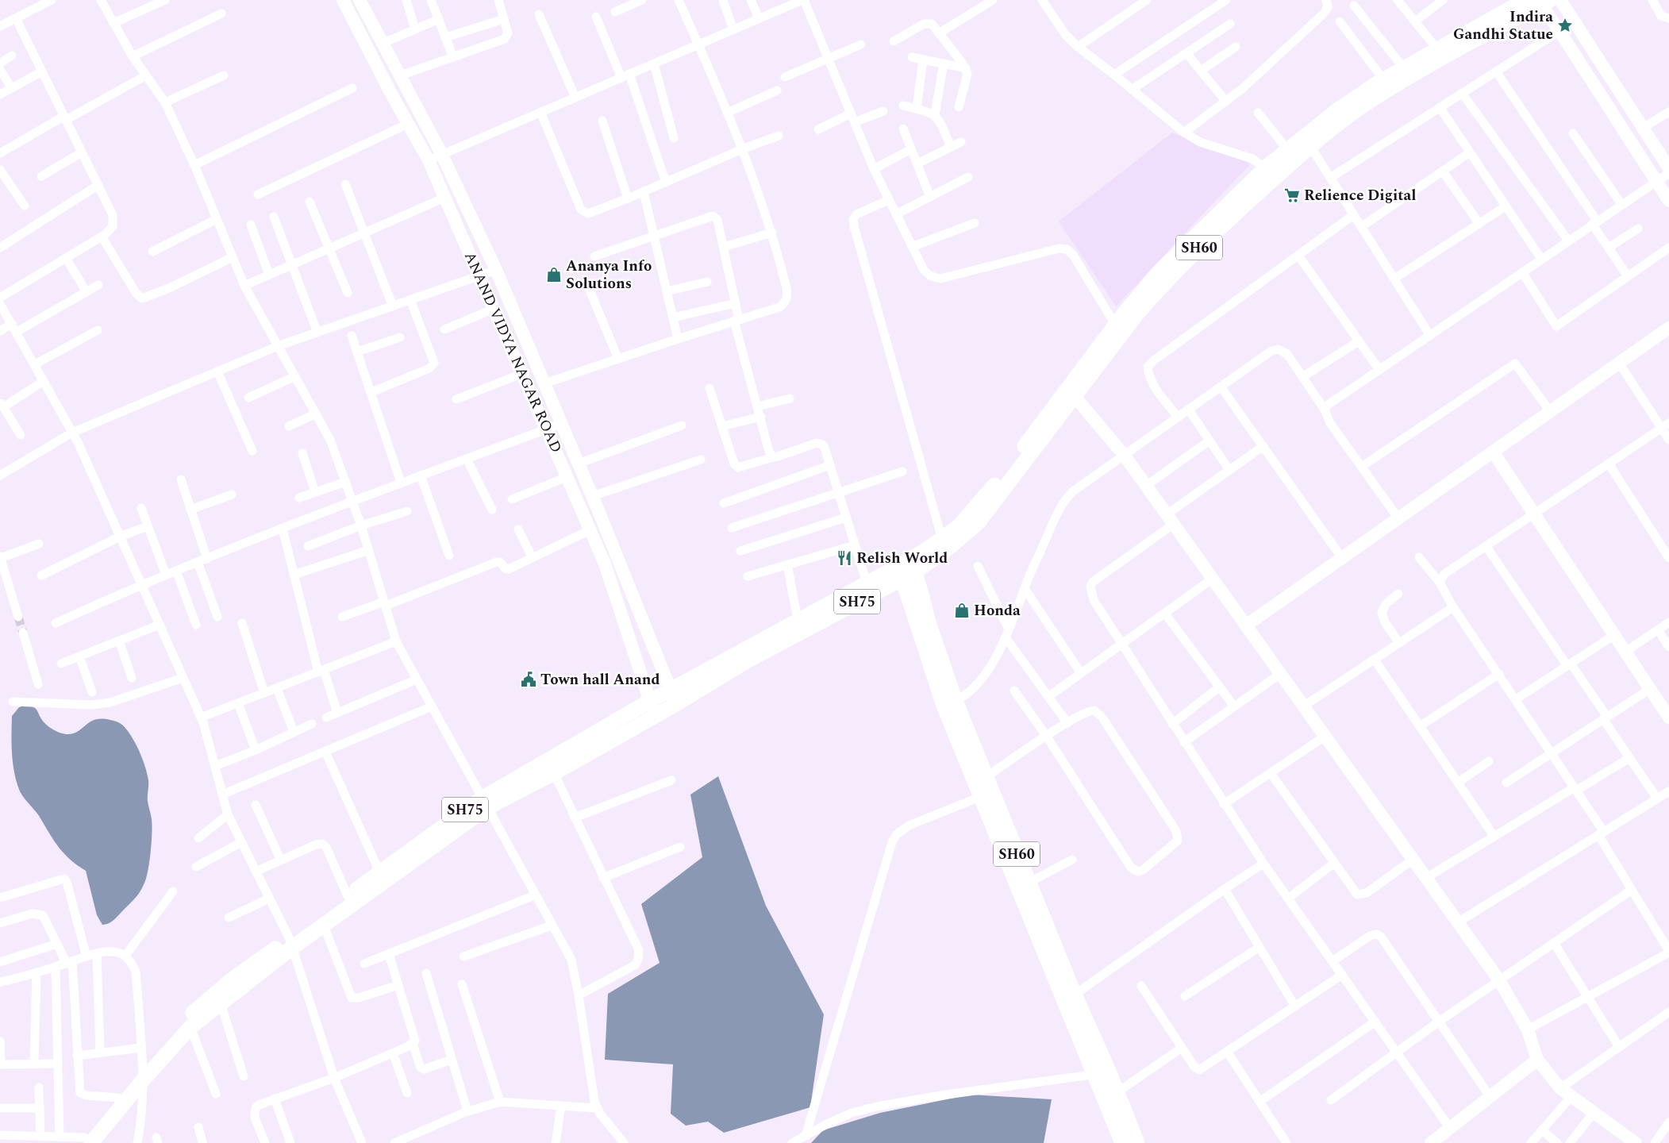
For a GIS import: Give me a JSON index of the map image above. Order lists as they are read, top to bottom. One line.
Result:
{"streets":{"main road":["SH60","SH75"],"street":["ANAND VIDYA NAGAR ROAD"]},"crossings":[["SH60","SH75"],["ANAND VIDYA NAGAR ROAD","SH75"]],"places":{"place":["Indira Gandhi Statue"],"supermarket":["Relience Digital"],"shop":["Ananya Info Solutions","Honda"],"restaurant":["Relish World"],"public building":["Town hall Anand"]}}
